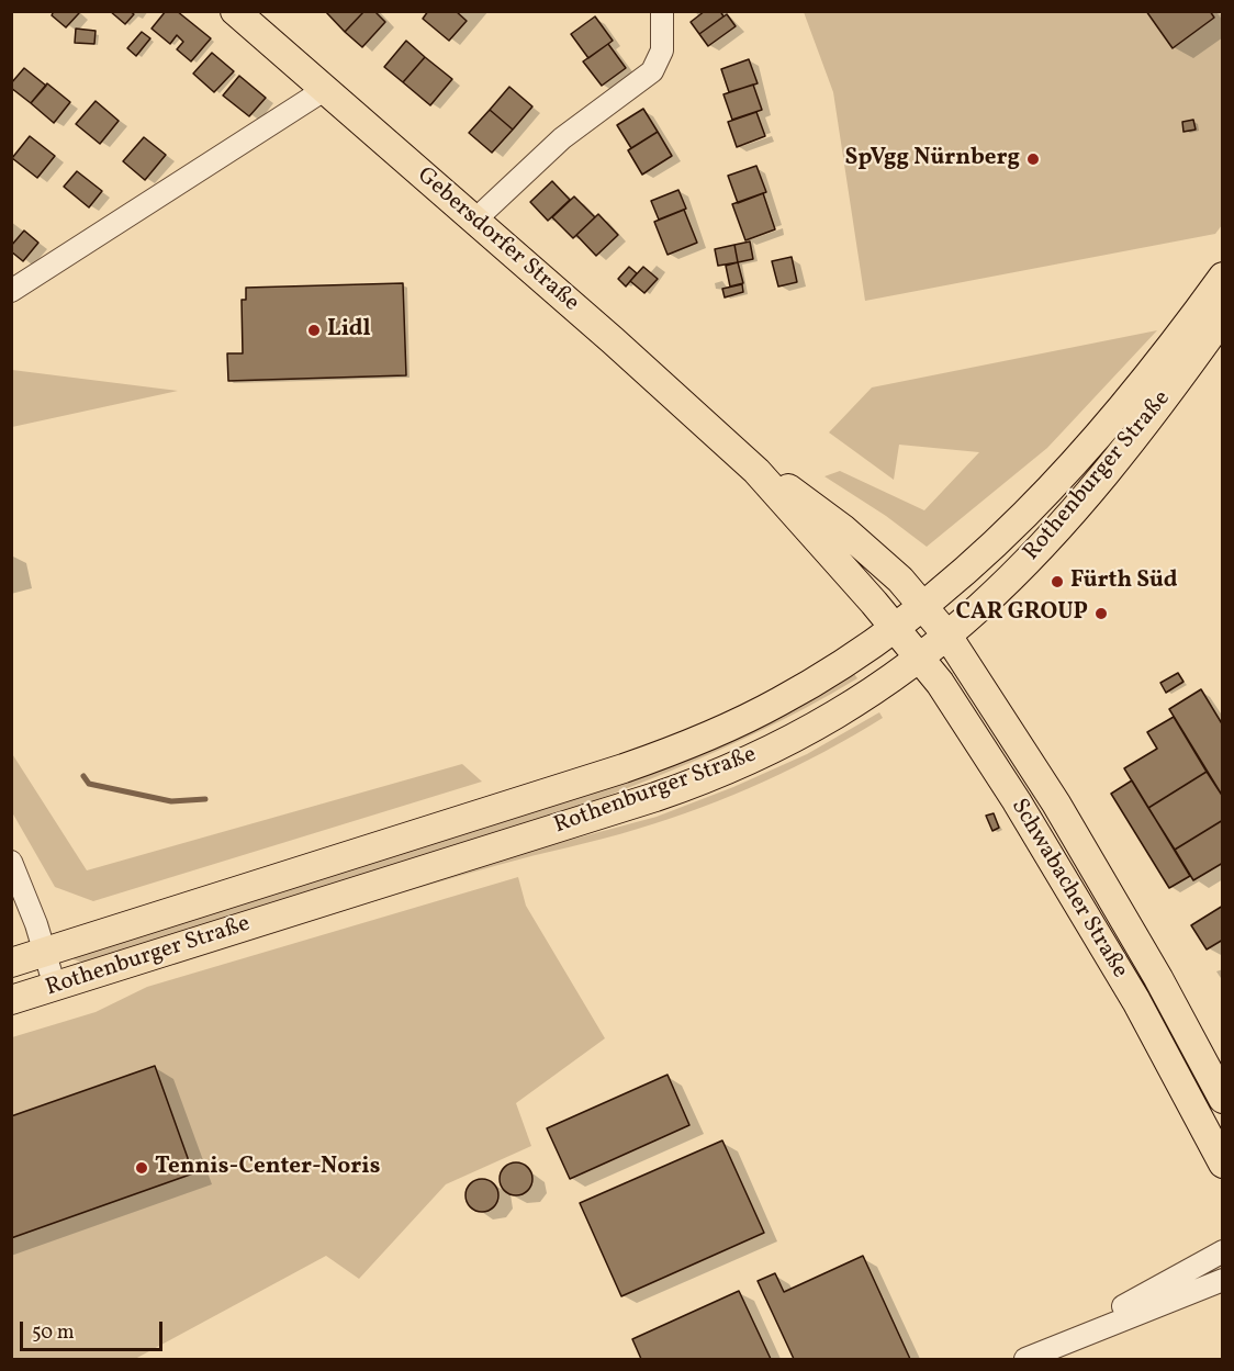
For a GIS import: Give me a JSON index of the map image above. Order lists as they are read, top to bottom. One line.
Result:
{"streets":{"main road":["Gebersdorfer Straße","Rothenburger Straße","Schwabacher Straße"]},"crossings":[["Gebersdorfer Straße","Rothenburger Straße"],["Gebersdorfer Straße","Schwabacher Straße"],["Rothenburger Straße","Schwabacher Straße"]],"places":["SpVgg Nürnberg","Lidl","Fürth Süd","CAR GROUP","Tennis-Center-Noris"],"scale_bar":"50 m"}
